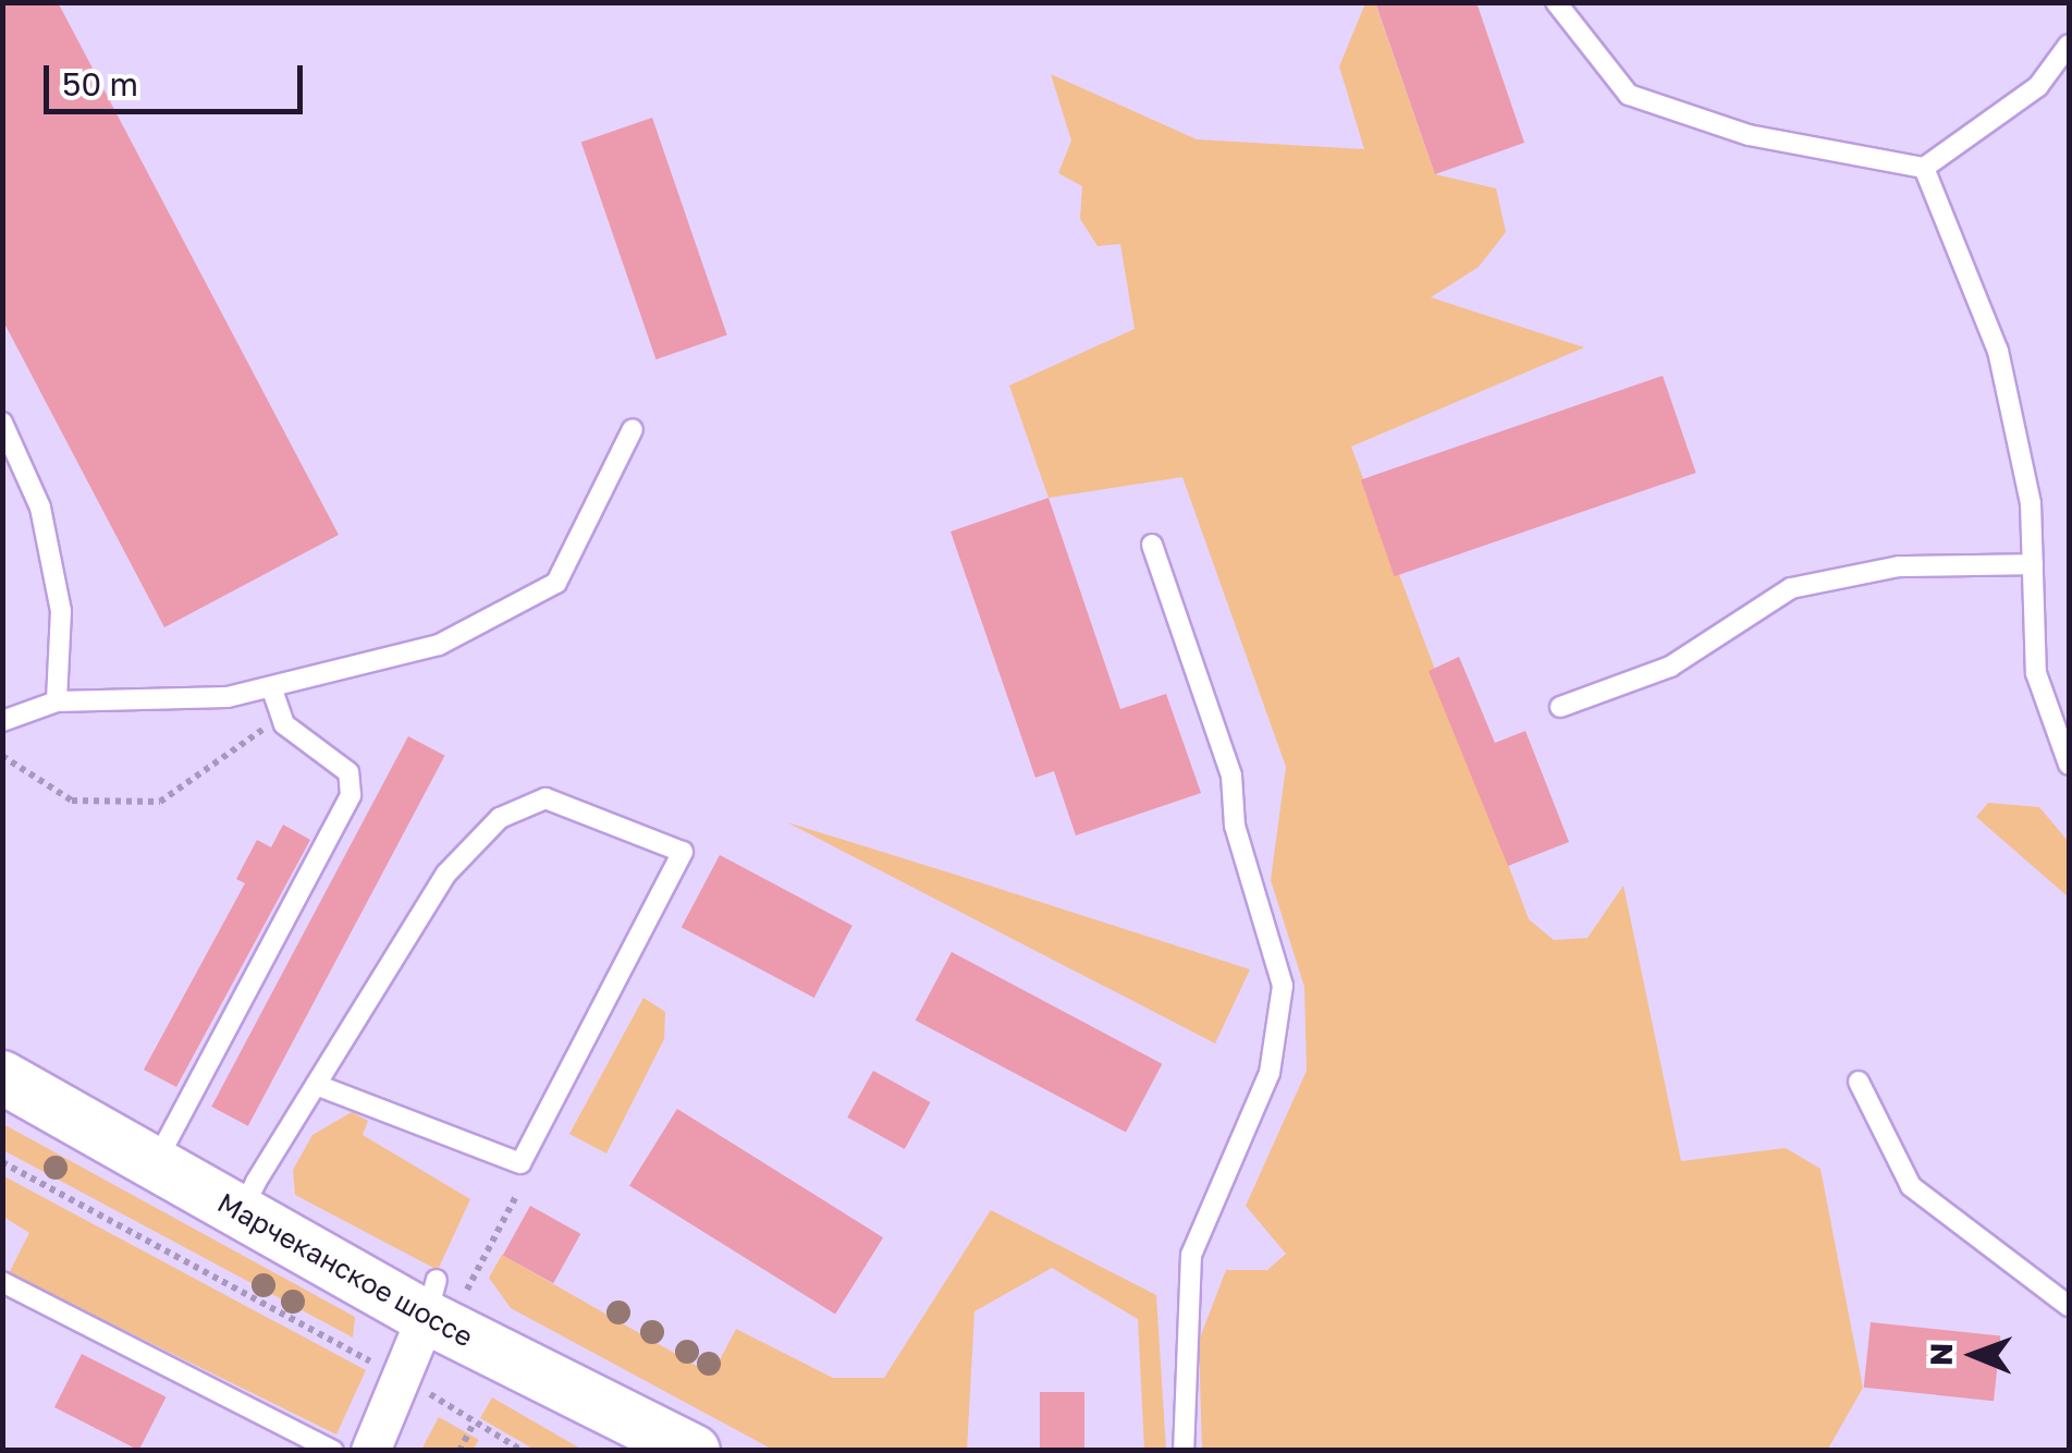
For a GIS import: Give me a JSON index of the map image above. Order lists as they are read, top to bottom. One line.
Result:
{"streets":{"street":["Марчеканское шоссе"]},"scale_bar":"50 m","north":"left"}
